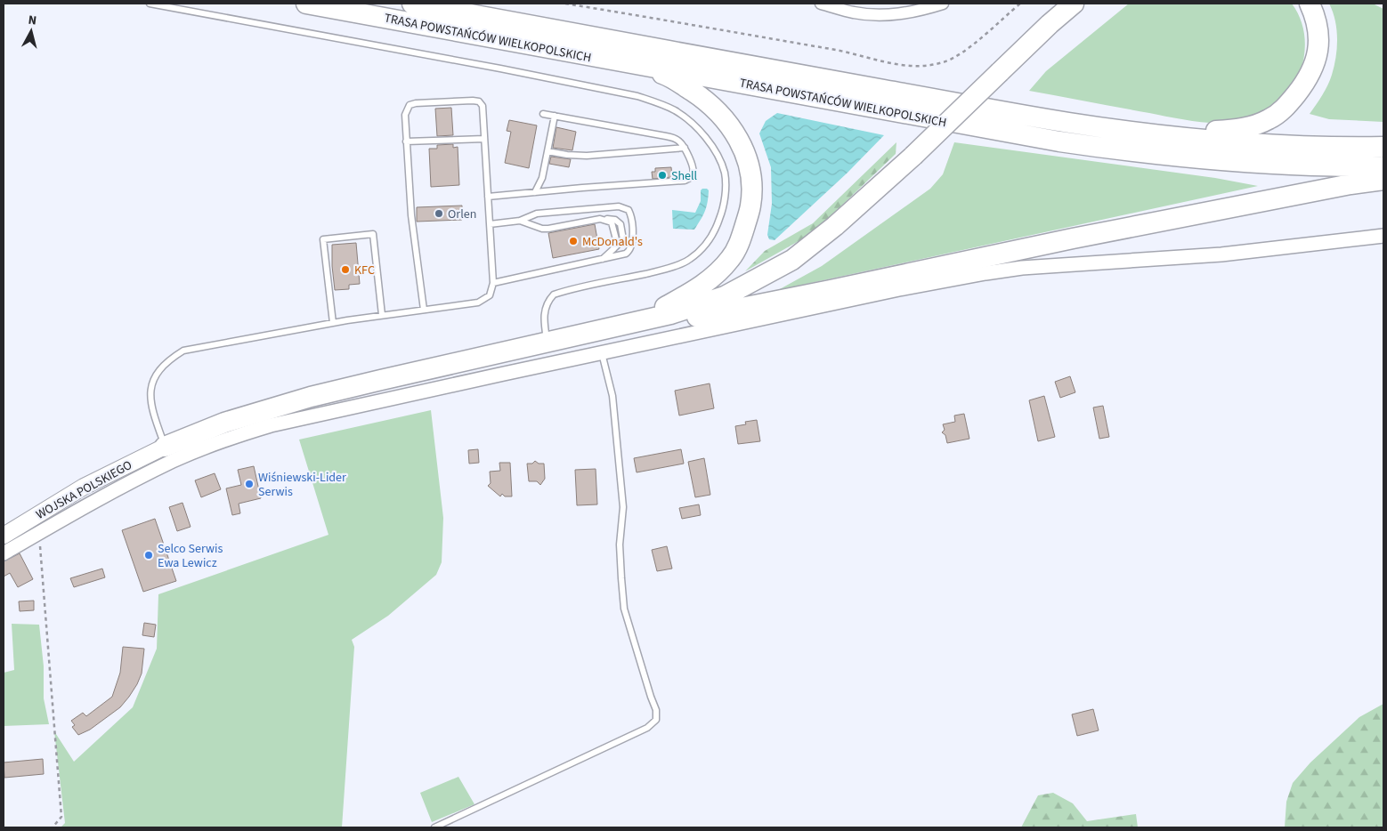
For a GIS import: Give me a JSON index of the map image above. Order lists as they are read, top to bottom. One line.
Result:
{"streets":{"highway":["TRASA POWSTAŃCÓW WIELKOPOLSKICH"],"main road":["WOJSKA POLSKIEGO"]},"places":["Shell","Orlen","McDonald's","KFC","Wiśniewski-Lider Serwis","Selco Serwis Ewa Lewicz"],"north":"top"}
